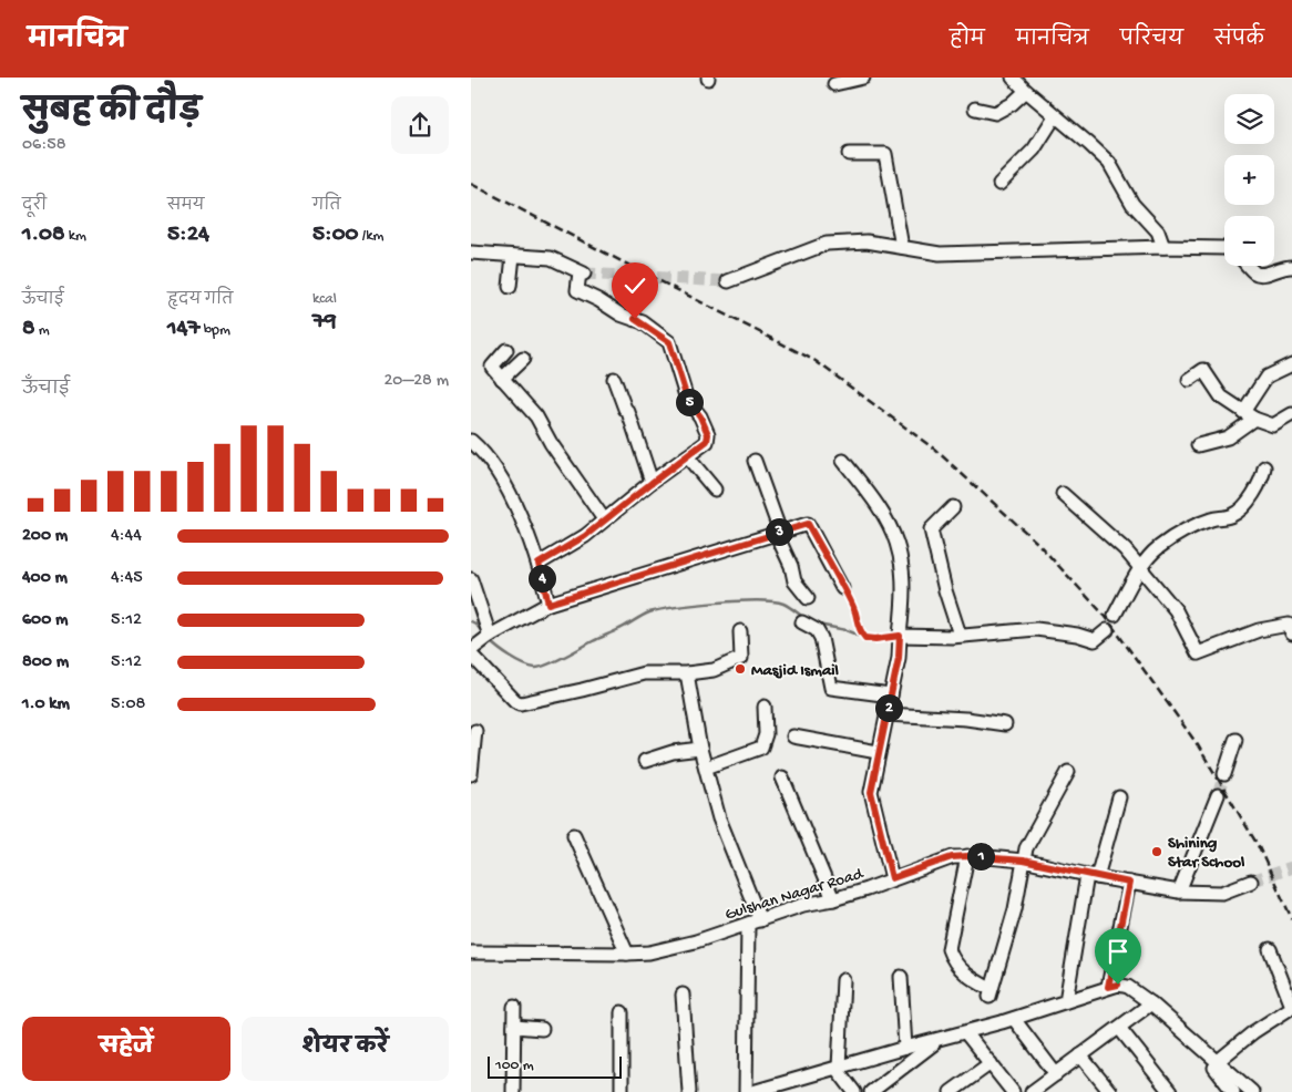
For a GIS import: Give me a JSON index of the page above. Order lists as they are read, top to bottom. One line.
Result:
{"streets":{"street":["Gulshan Nagar Road"]},"places":["Masjid Ismail","Shining Star School"],"scale_bar":"100 m","page":{"header":"मानचित्र","nav":["होम","मानचित्र","परिचय","संपर्क"],"heading":["सुबह की दौड़","06:58"],"map_buttons":["+","−"],"stats":[["दूरी","1.08 km"],["समय","5:24"],["गति","5:00 /km"],["ऊँचाई","8 m"],["हृदय गति","147 bpm"],["kcal","79"]],"chart":["ऊँचाई","20–28 m"],"pins":["5","3","4","2","1"],"list":[{"name":"200 m","note":"4:44"},{"name":"400 m","note":"4:45"},{"name":"600 m","note":"5:12"},{"name":"800 m","note":"5:12"},{"name":"1.0 km","note":"5:08"}],"buttons":["सहेजें","शेयर करें"],"scale":"100 m"}}
